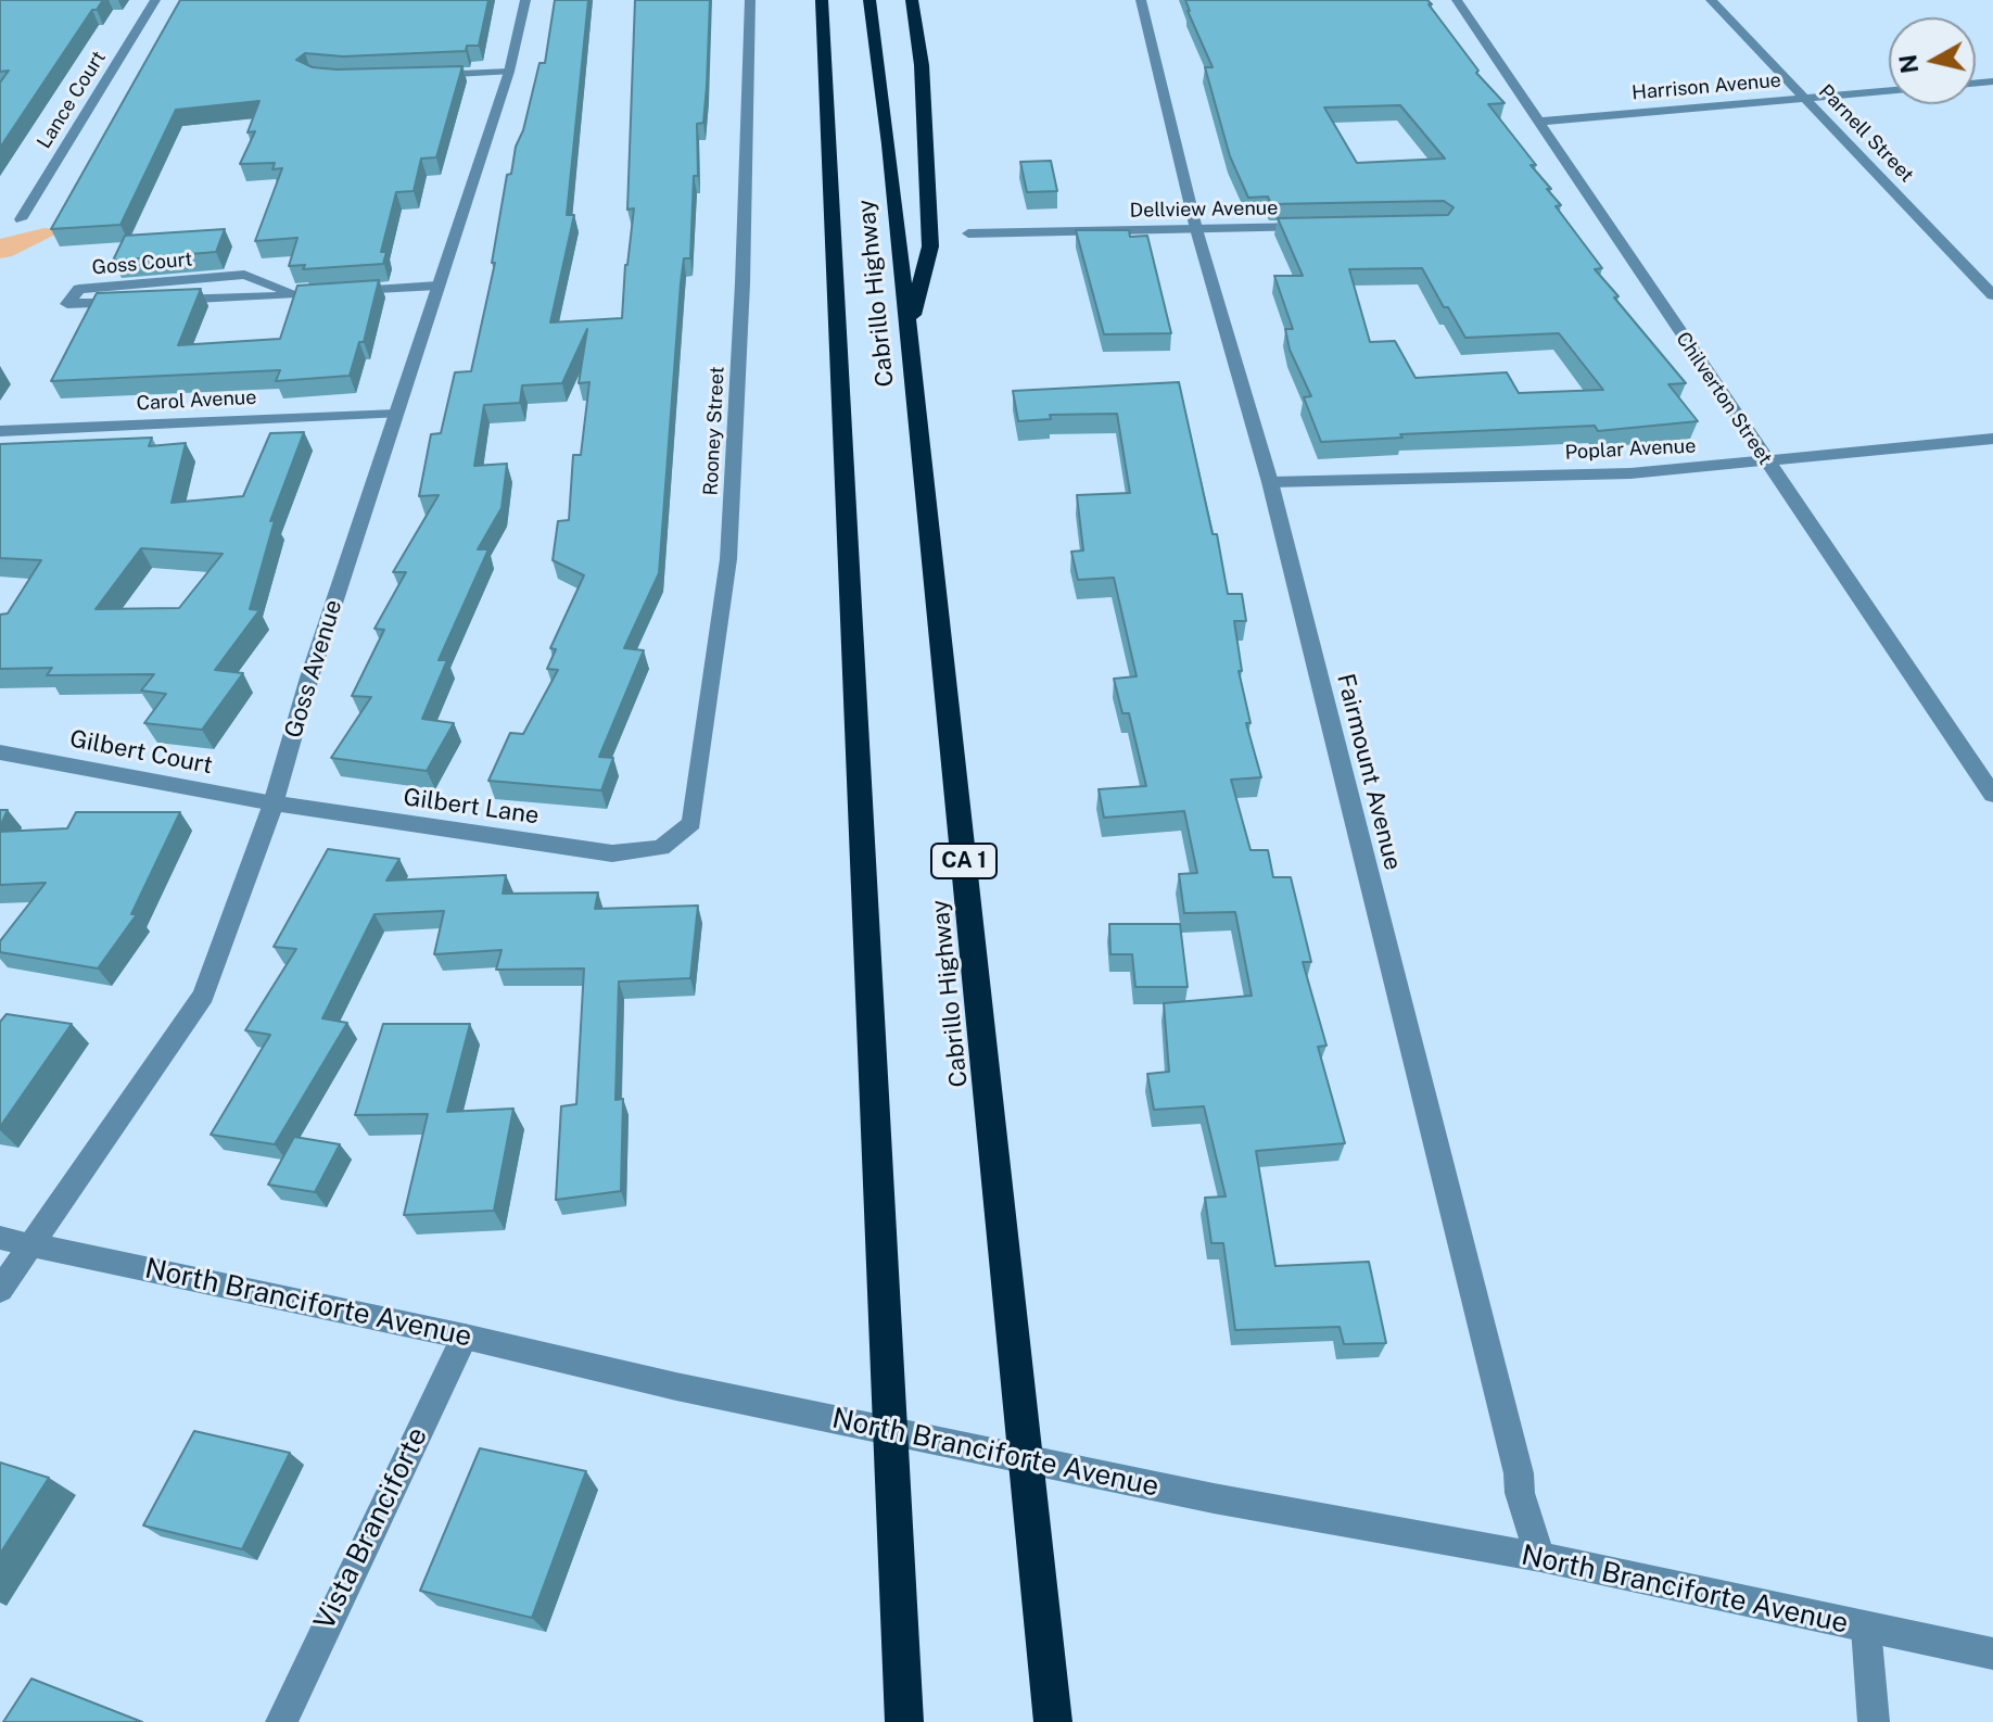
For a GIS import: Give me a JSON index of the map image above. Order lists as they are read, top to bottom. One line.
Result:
{"streets":{"highway":["Cabrillo Highway","CA 1"],"street":["Harrison Avenue","Lance Court","Parnell Street","Dellview Avenue","Goss Court","Chilverton Street","Carol Avenue","Rooney Street","Poplar Avenue","Goss Avenue","Gilbert Court","Fairmount Avenue","Gilbert Lane","North Branciforte Avenue","Vista Branciforte"]},"crossings":[["Harrison Avenue","Parnell Street"],["Harrison Avenue","Chilverton Street"],["Dellview Avenue","Fairmount Avenue"],["Goss Court","Goss Avenue"],["Chilverton Street","Poplar Avenue"],["Carol Avenue","Goss Avenue"],["Rooney Street","Gilbert Lane"],["Poplar Avenue","Fairmount Avenue"],["Goss Avenue","Gilbert Court"],["Goss Avenue","Gilbert Lane"],["Goss Avenue","North Branciforte Avenue"],["Gilbert Court","Gilbert Lane"],["Fairmount Avenue","North Branciforte Avenue"],["North Branciforte Avenue","Vista Branciforte"]],"north":"left"}
